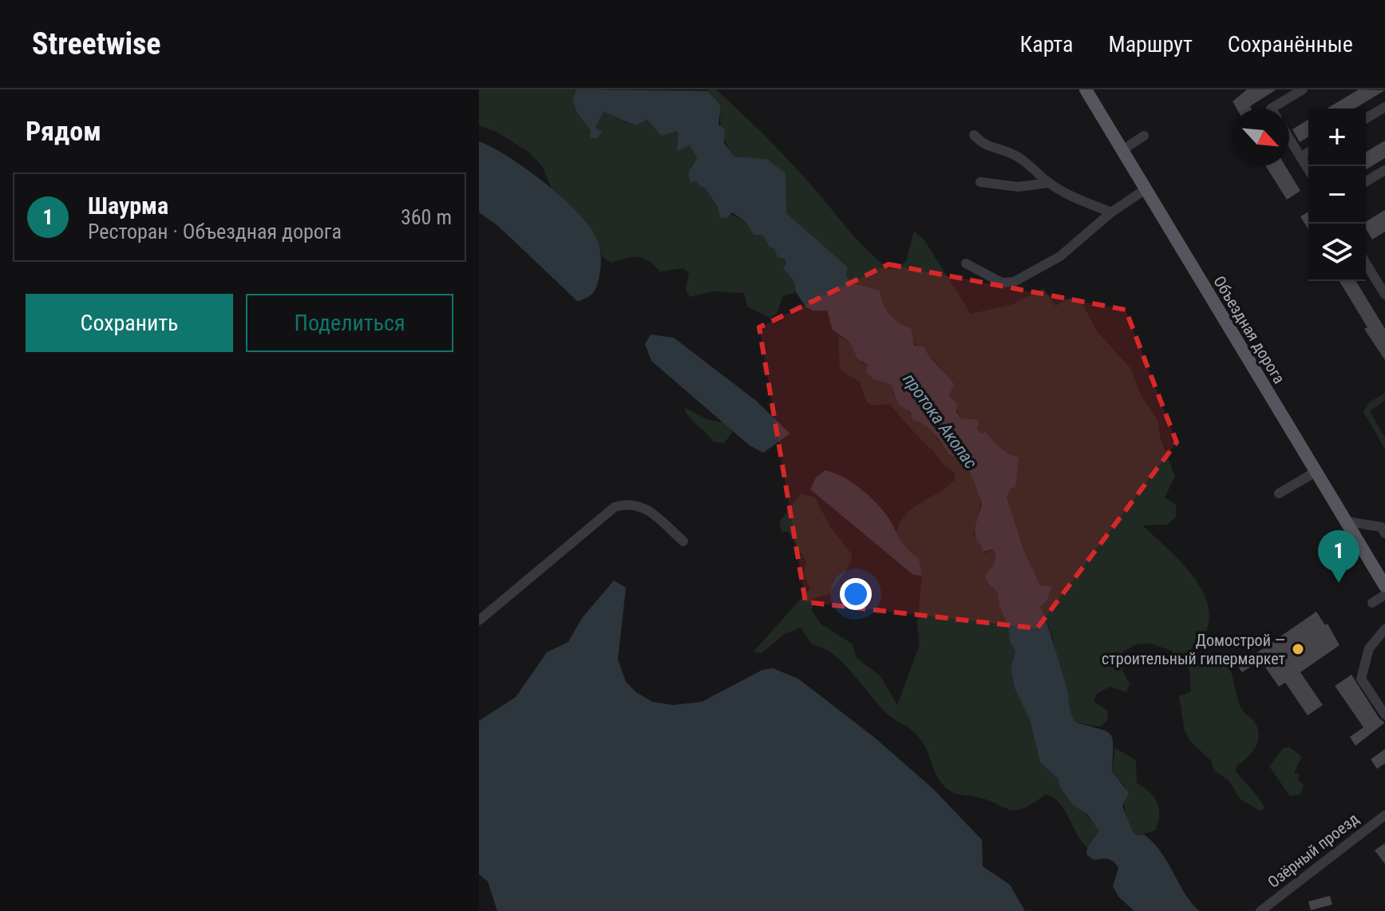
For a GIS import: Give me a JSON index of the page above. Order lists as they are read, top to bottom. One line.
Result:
{"streets":{"main road":["Объездная дорога"],"street":["Озёрный проезд"]},"water":["протока Акопас"],"places":["Домострой — строительный гипермаркет"],"north":"bottom right","page":{"header":"Streetwise","nav":["Карта","Маршрут","Сохранённые"],"heading":"Рядом","map_buttons":["+","−"],"list":[{"mark":"1","name":"Шаурма","note":"Ресторан · Объездная дорога","value":"360 m"}],"buttons":["Сохранить","Поделиться"],"pins":"1"}}
